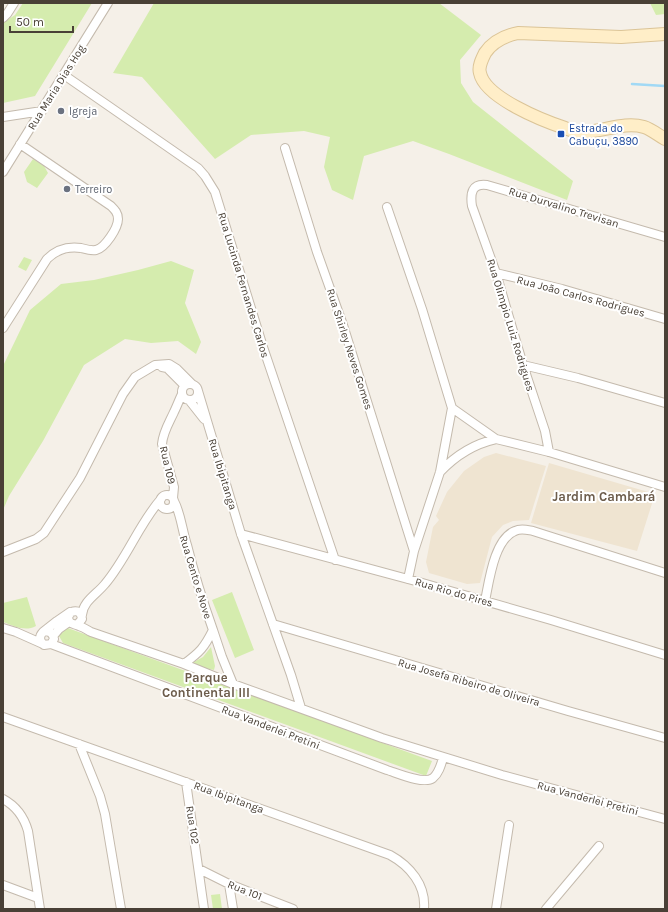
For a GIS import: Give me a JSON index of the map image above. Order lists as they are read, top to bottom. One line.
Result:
{"streets":{"street":["Rua Maria Dias Hog","Rua Durvalino Trevisan","Rua Lucinda Fernandes Carlos","Rua João Carlos Rodrigues","Rua Olimpio Luiz Rodrigues","Rua Shirley Neves Gomes","Rua 109","Rua Ibipitanga","Rua Cento e Nove","Rua Rio do Pires","Rua Josefa Ribeiro de Oliveira","Rua Vanderlei Pretini","Rua 102","Rua 101"]},"crossings":[["Rua Maria Dias Hog","Rua Lucinda Fernandes Carlos"],["Rua Durvalino Trevisan","Rua Olimpio Luiz Rodrigues"],["Rua Lucinda Fernandes Carlos","Rua Rio do Pires"],["Rua João Carlos Rodrigues","Rua Olimpio Luiz Rodrigues"],["Rua 109","Rua Ibipitanga"],["Rua 109","Rua Cento e Nove"],["Rua Ibipitanga","Rua Rio do Pires"],["Rua Ibipitanga","Rua Josefa Ribeiro de Oliveira"],["Rua Ibipitanga","Rua Vanderlei Pretini"],["Rua Ibipitanga","Rua 102"],["Rua Cento e Nove","Rua Vanderlei Pretini"],["Rua 102","Rua 101"]],"districts":["Jardim Cambará","Parque Continental III"],"places":{"other":["Igreja","Terreiro"],"transit":["Estrada do Cabuçu, 3890"]},"scale_bar":"50 m"}
